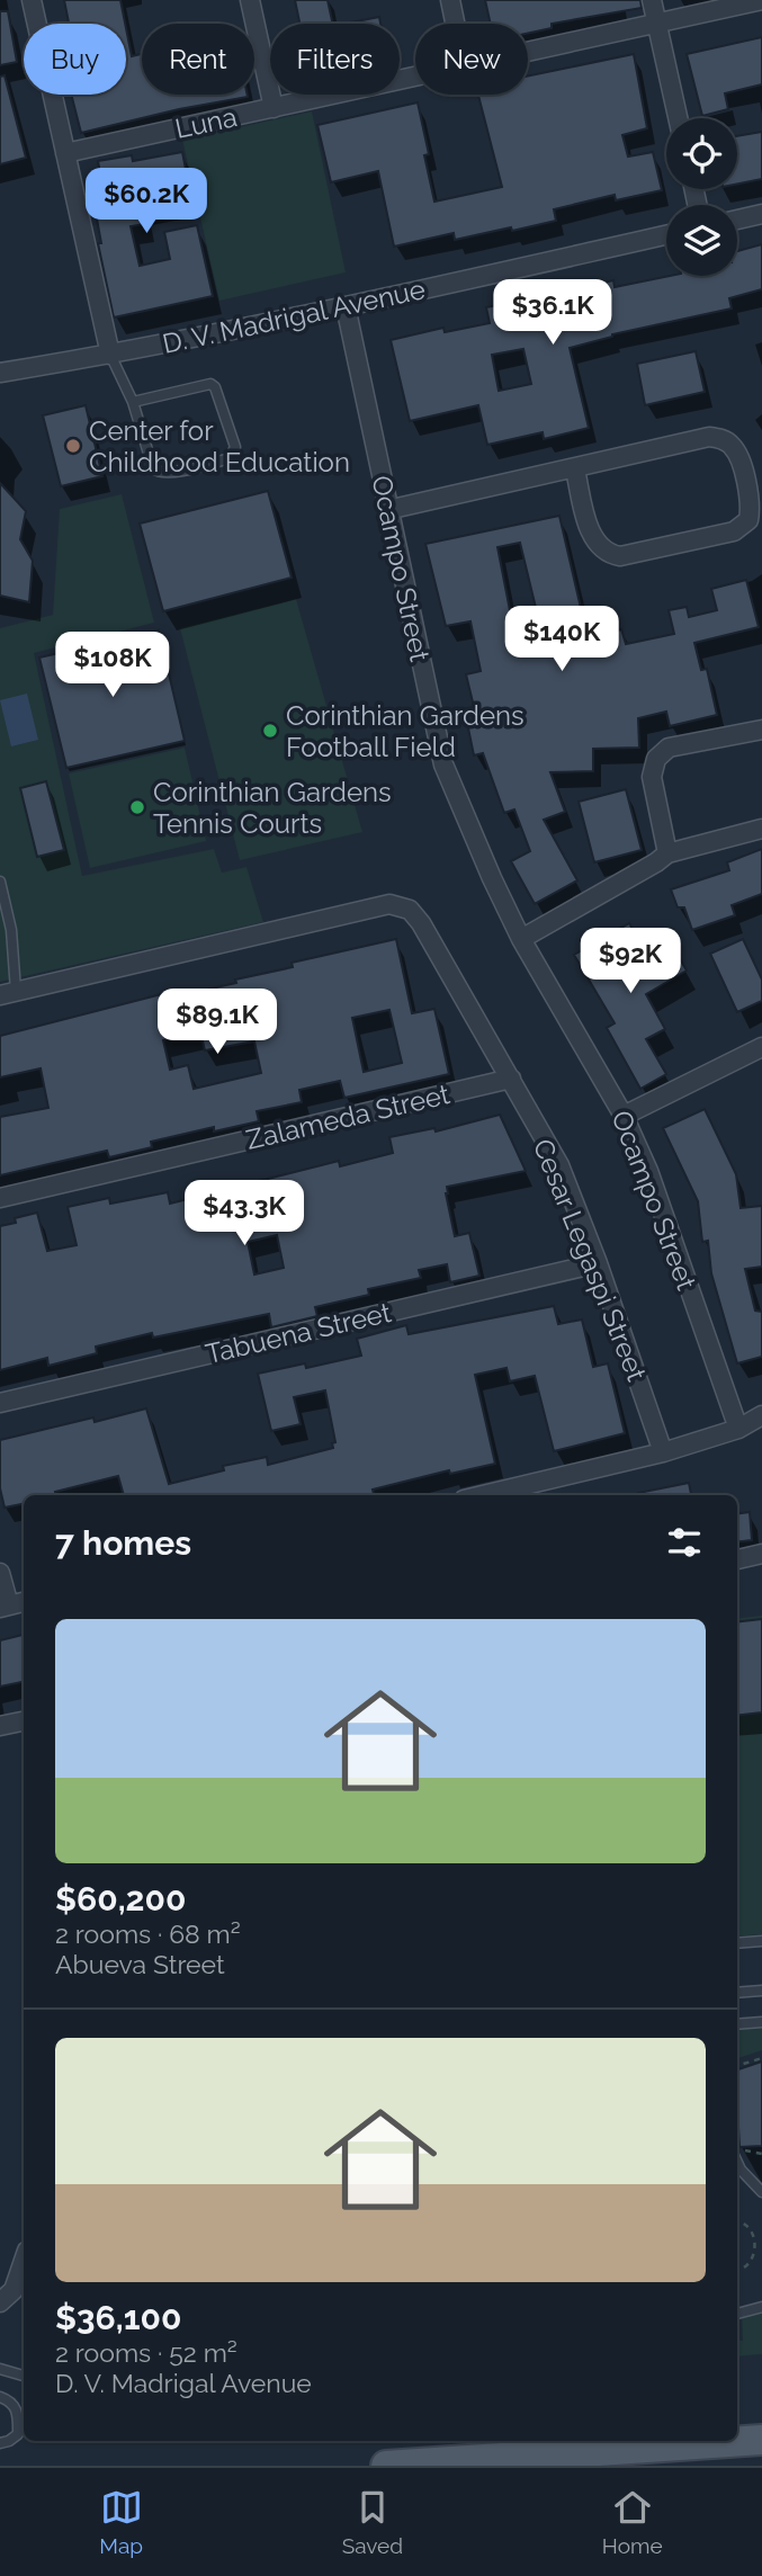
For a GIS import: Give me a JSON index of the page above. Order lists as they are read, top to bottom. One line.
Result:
{"streets":{"street":["Luna","D. V. Madrigal Avenue","Ocampo Street","Zalameda Street","Cesar Legaspi Street","Tabuena Street"]},"crossings":[["D. V. Madrigal Avenue","Ocampo Street"],["Zalameda Street","Cesar Legaspi Street"],["Cesar Legaspi Street","Tabuena Street"]],"places":["Center for Childhood Education","Corinthian Gardens Football Field","Corinthian Gardens Tennis Courts"],"page":{"chip":["Buy","Rent","Filters","New"],"price":["$60.2K","$36.1K","$140K","$108K","$92K","$89.1K","$43.3K"],"heading":"7 homes","list":[{"name":"$60,200","note":"2 rooms · 68 m² · Abueva Street"},{"name":"$36,100","note":"2 rooms · 52 m² · D. V. Madrigal Avenue"}],"tabs":["Map","Saved","Home"]}}
